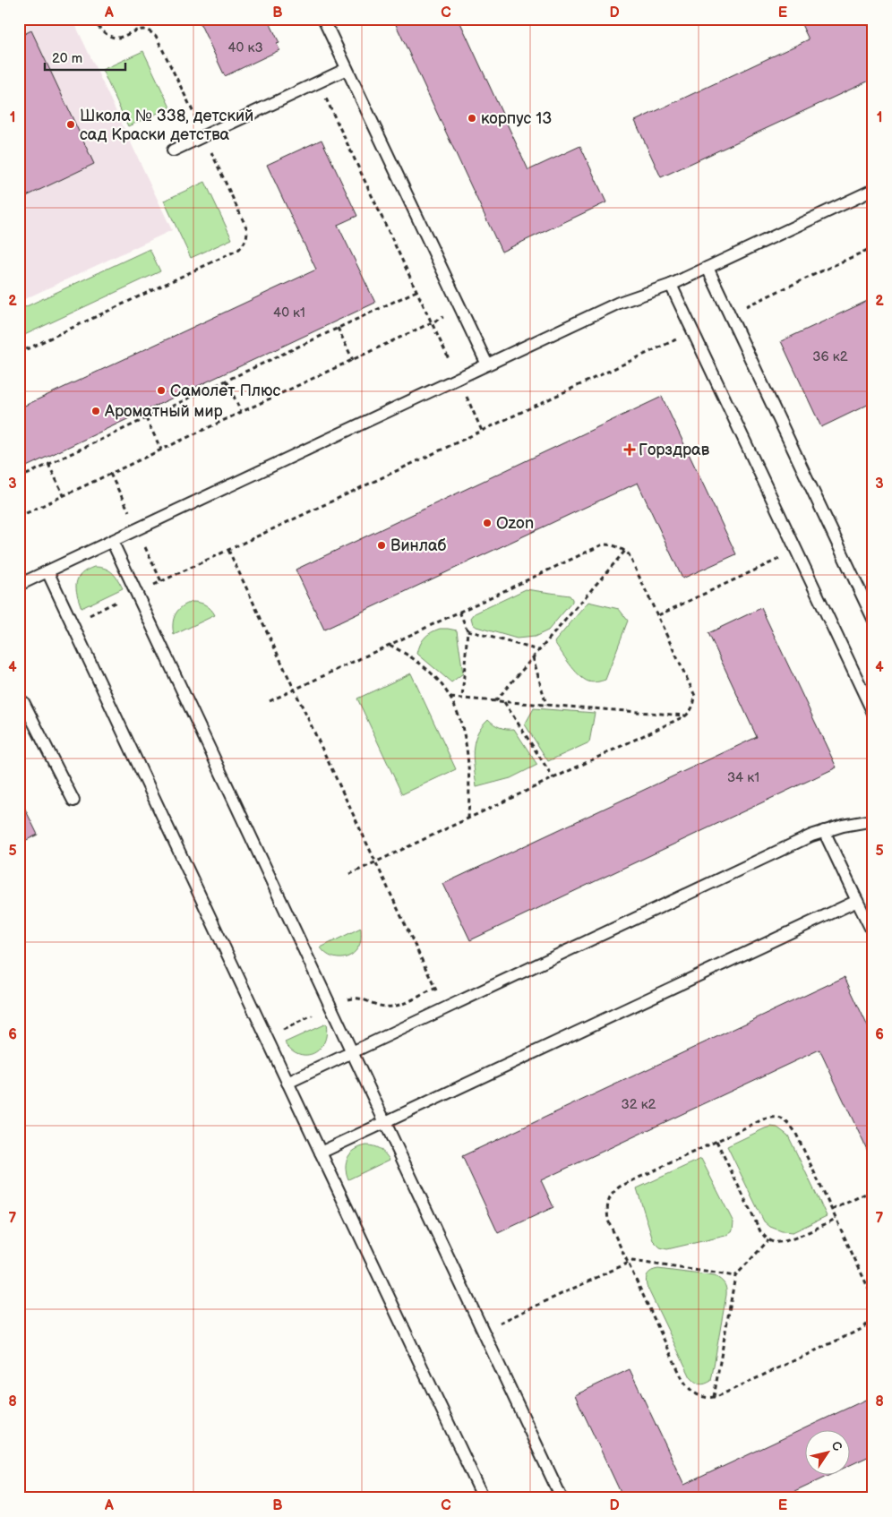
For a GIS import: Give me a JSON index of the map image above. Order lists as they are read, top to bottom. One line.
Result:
{"places":{"other":["корпус 13","Школа № 338, детский сад Краски детства","Самолет Плюс","Ароматный мир","Ozon","Винлаб"],"health":["Горздрав"]},"house_numbers":["40 к3","40 к1","36 к2","34 к1","32 к2"],"scale_bar":"20 m","north":"top right","grid":{"columns":["A","B","C","D","E"],"rows":["1","2","3","4","5","6","7","8"]}}
